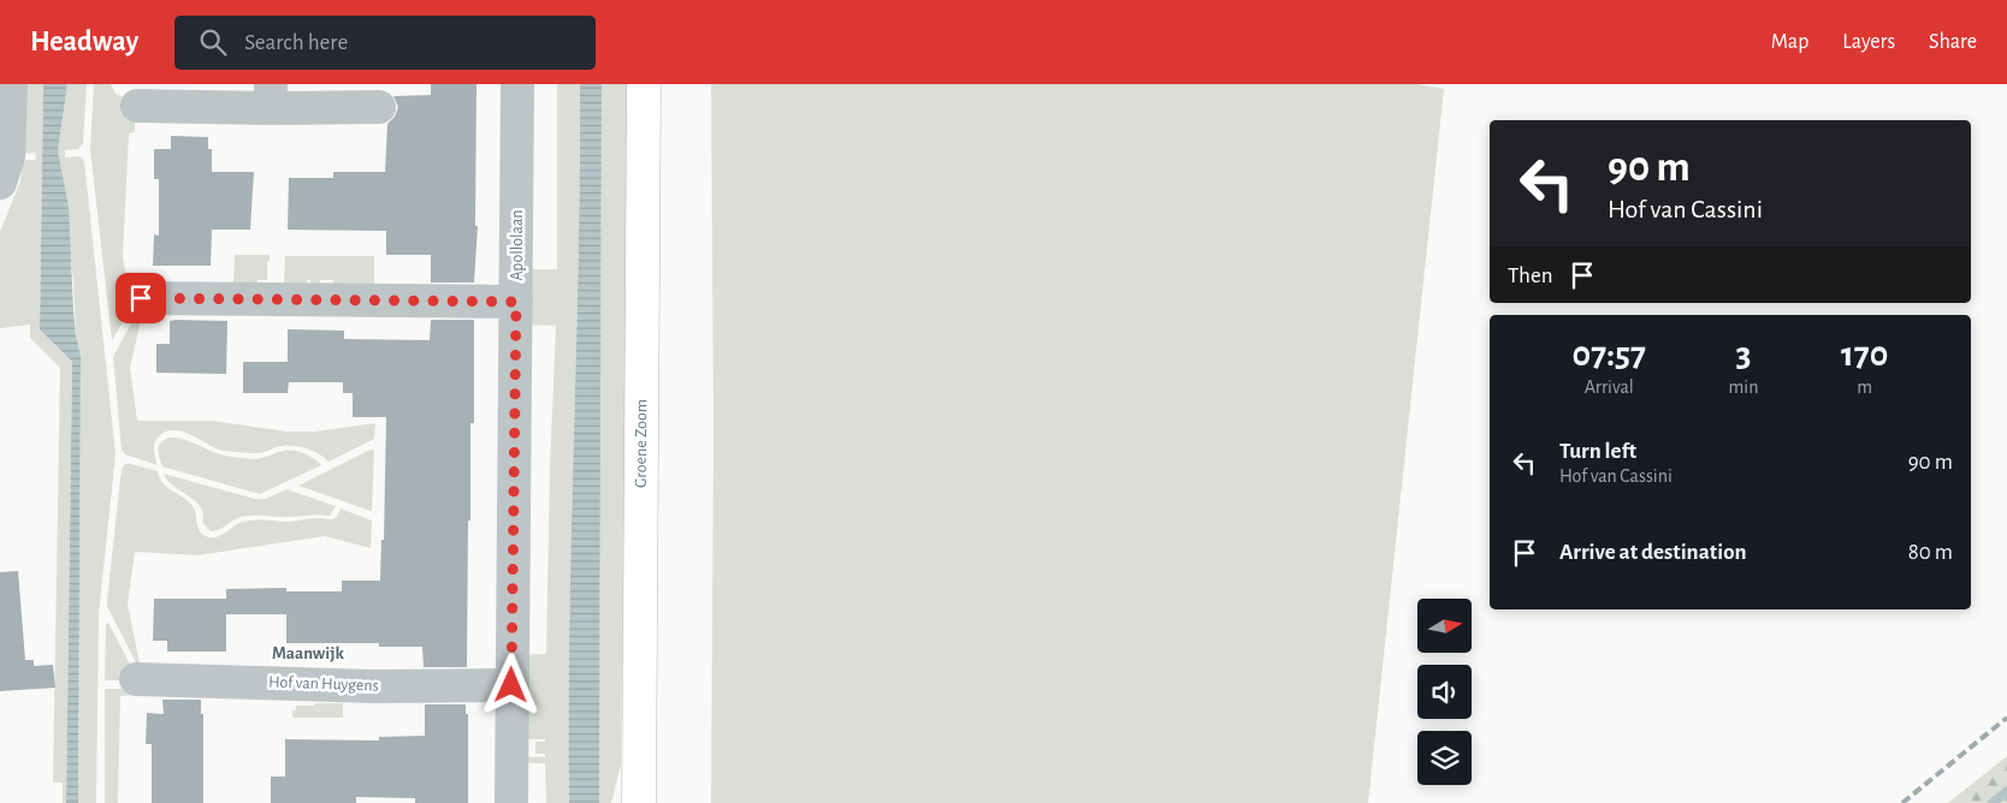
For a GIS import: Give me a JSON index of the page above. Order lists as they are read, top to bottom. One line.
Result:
{"streets":{"main road":["Groene Zoom"],"street":["Apollolaan","Hof van Huygens"]},"crossings":[["Apollolaan","Hof van Huygens"]],"districts":["Maanwijk"],"north":"right","page":{"header":"Headway","search":"Search here","nav":["Map","Layers","Share"],"turn":["90 m","Hof van Cassini"],"then":"Then","eta":["07:57","Arrival","3","min","170","m"],"list":[{"name":"Turn left","note":"Hof van Cassini","value":"90 m"},{"name":"Arrive at destination","value":"80 m"}]}}
